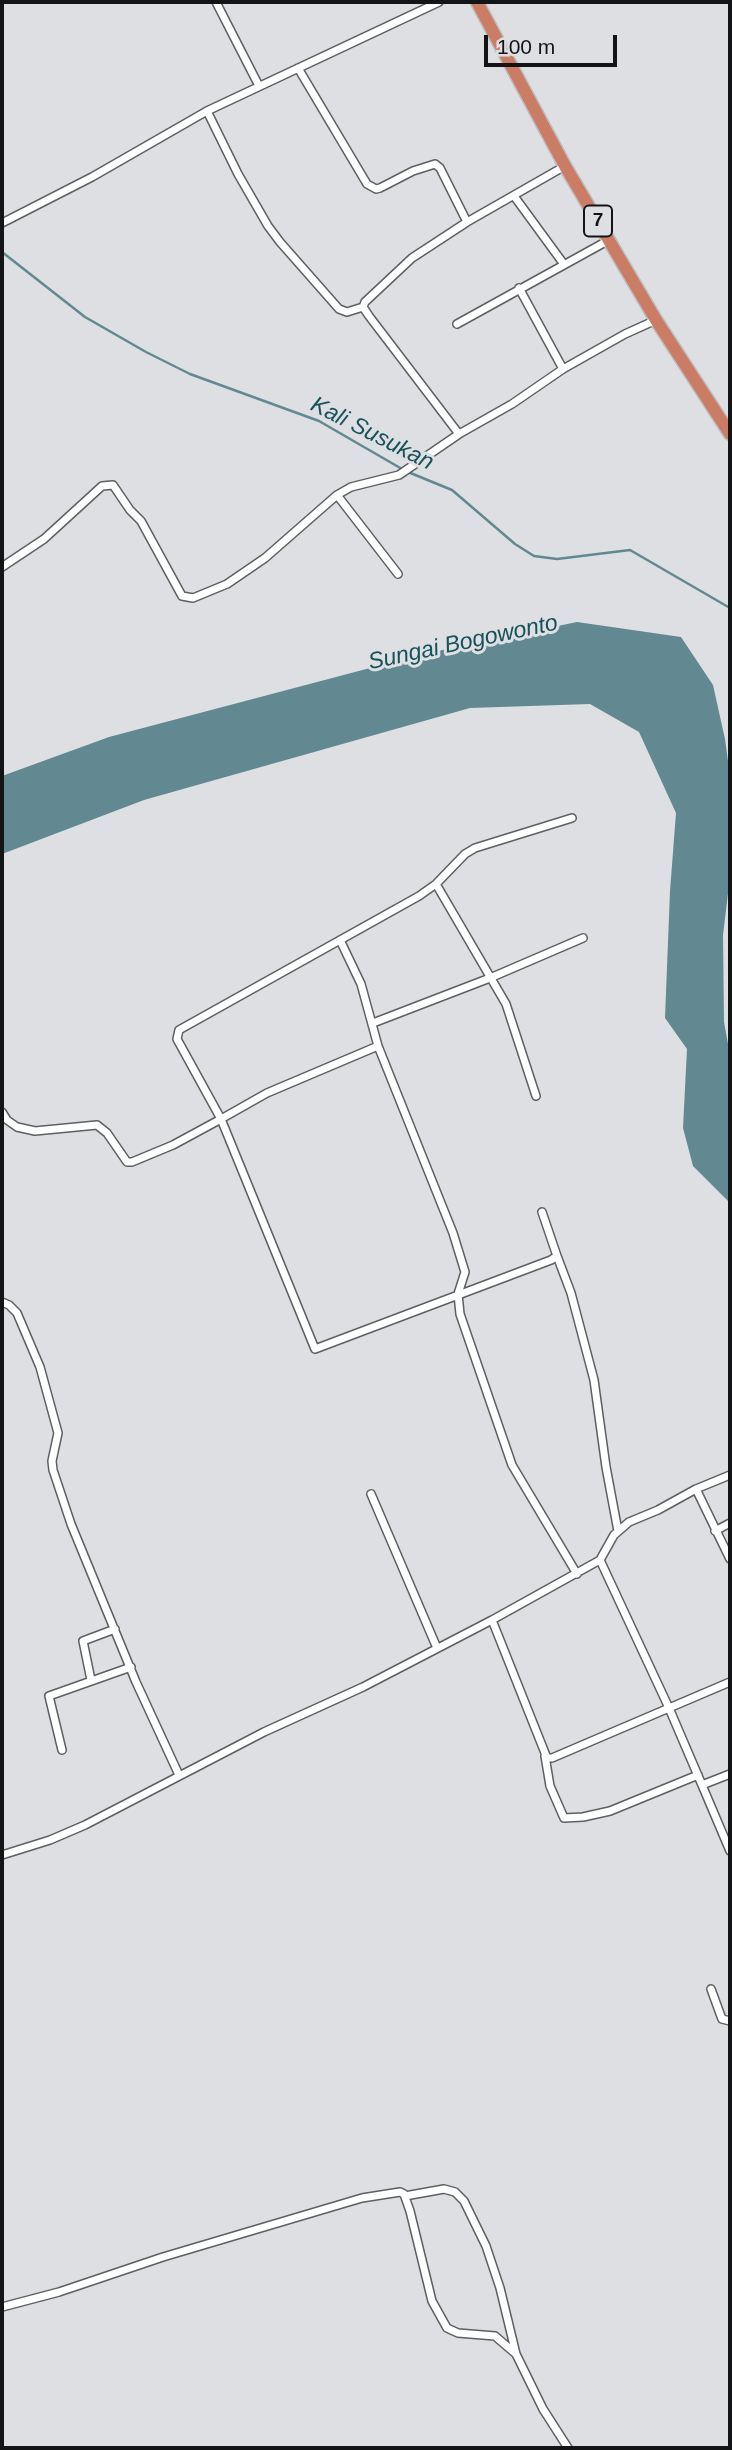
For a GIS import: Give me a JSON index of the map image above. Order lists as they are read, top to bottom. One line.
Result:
{"streets":{"highway":["7"]},"water":["Kali Susukan","Sungai Bogowonto"],"scale_bar":"100 m"}
